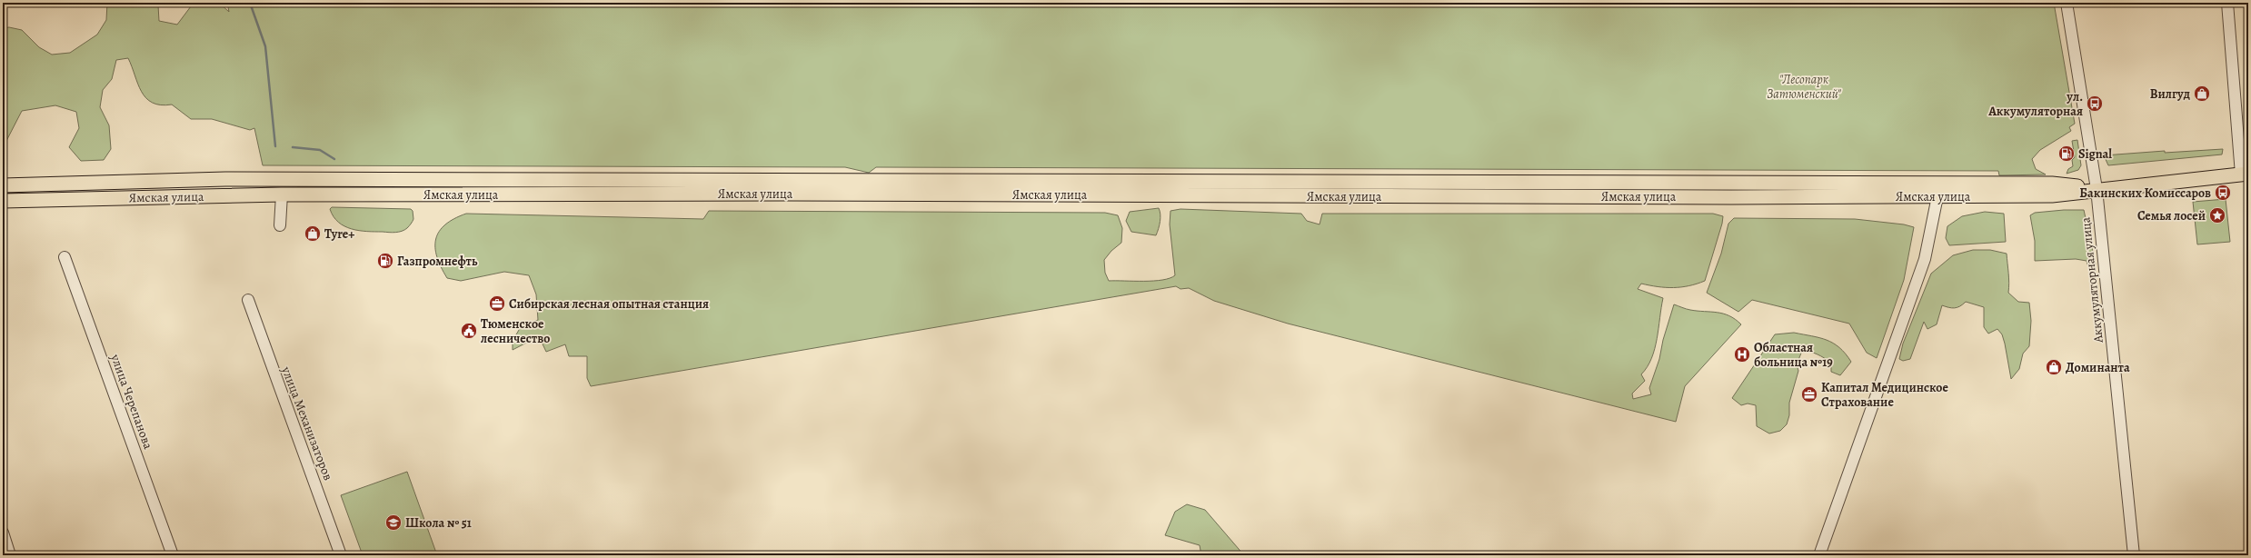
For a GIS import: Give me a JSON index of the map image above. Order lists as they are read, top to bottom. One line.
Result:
{"streets":{"main road":["Ямская улица"],"street":["Аккумуляторная улица","улица Черепанова","улица Механизаторов"]},"crossings":[["Ямская улица","Аккумуляторная улица"]],"parks":["\"Лесопарк Затюменский\""],"places":{"shop":["Вилгуд","Tyre+","Доминанта"],"bus stop":["ул. Аккумуляторная","Бакинских Комиссаров"],"fuel station":["Signal","Газпромнефть"],"place":["Семья лосей"],"office":["Сибирская лесная опытная станция","Капитал Медицинское Страхование"],"public building":["Тюменское лесничество"],"hospital":["Областная больница №19"],"school or university":["Школа № 51"]}}
